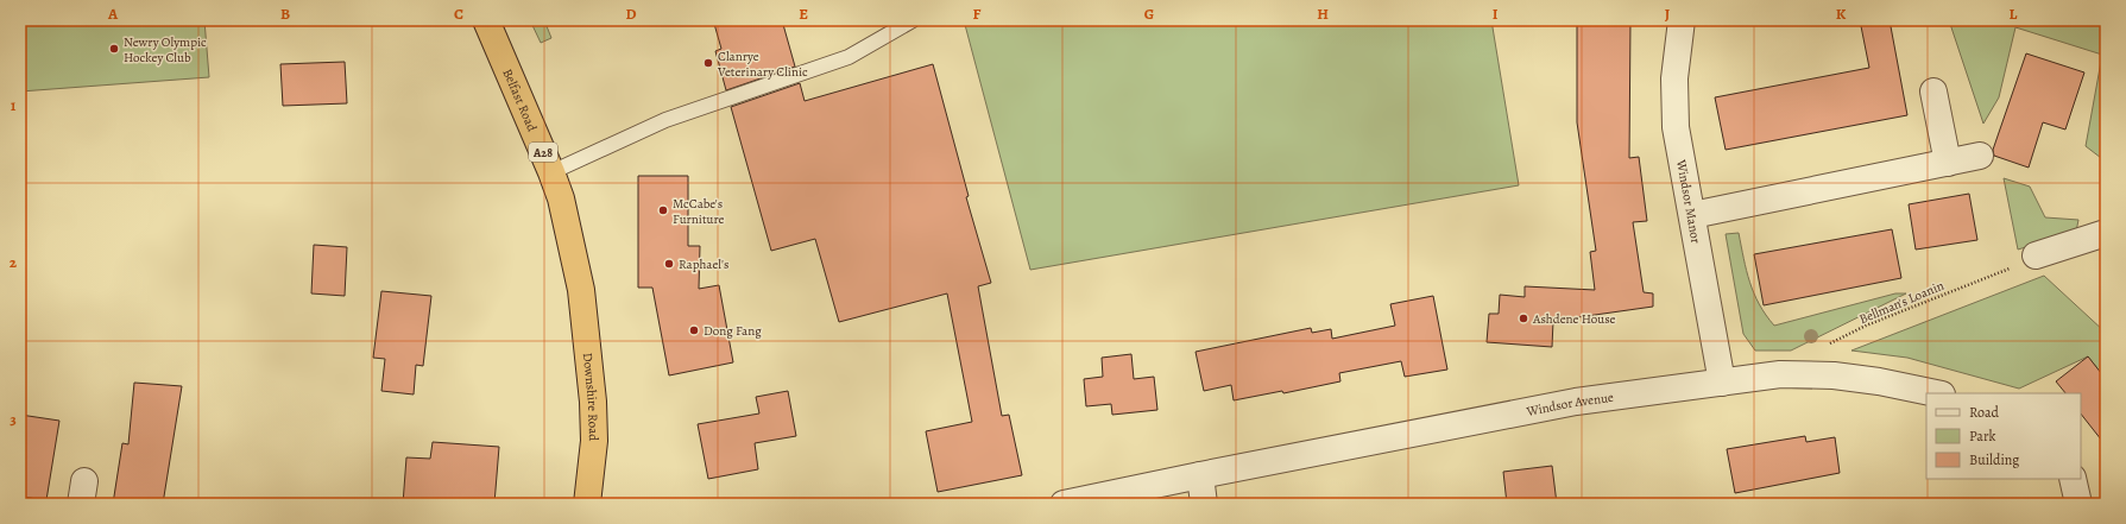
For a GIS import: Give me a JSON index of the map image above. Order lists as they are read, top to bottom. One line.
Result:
{"streets":{"highway":["Belfast Road","A28","Downshire Road"],"street":["Windsor Manor","Windsor Avenue"],"path":["Bellman's Loanin"]},"crossings":[["Belfast Road","Downshire Road"],["Windsor Manor","Windsor Avenue"]],"places":["Newry Olympic Hockey Club","Clanrye Veterinary Clinic","McCabe's Furniture","Raphael's","Ashdene House","Dong Fang"],"legend":["Road","Park","Building"],"grid":{"columns":["A","B","C","D","E","F","G","H","I","J","K","L"],"rows":["1","2","3"]}}
